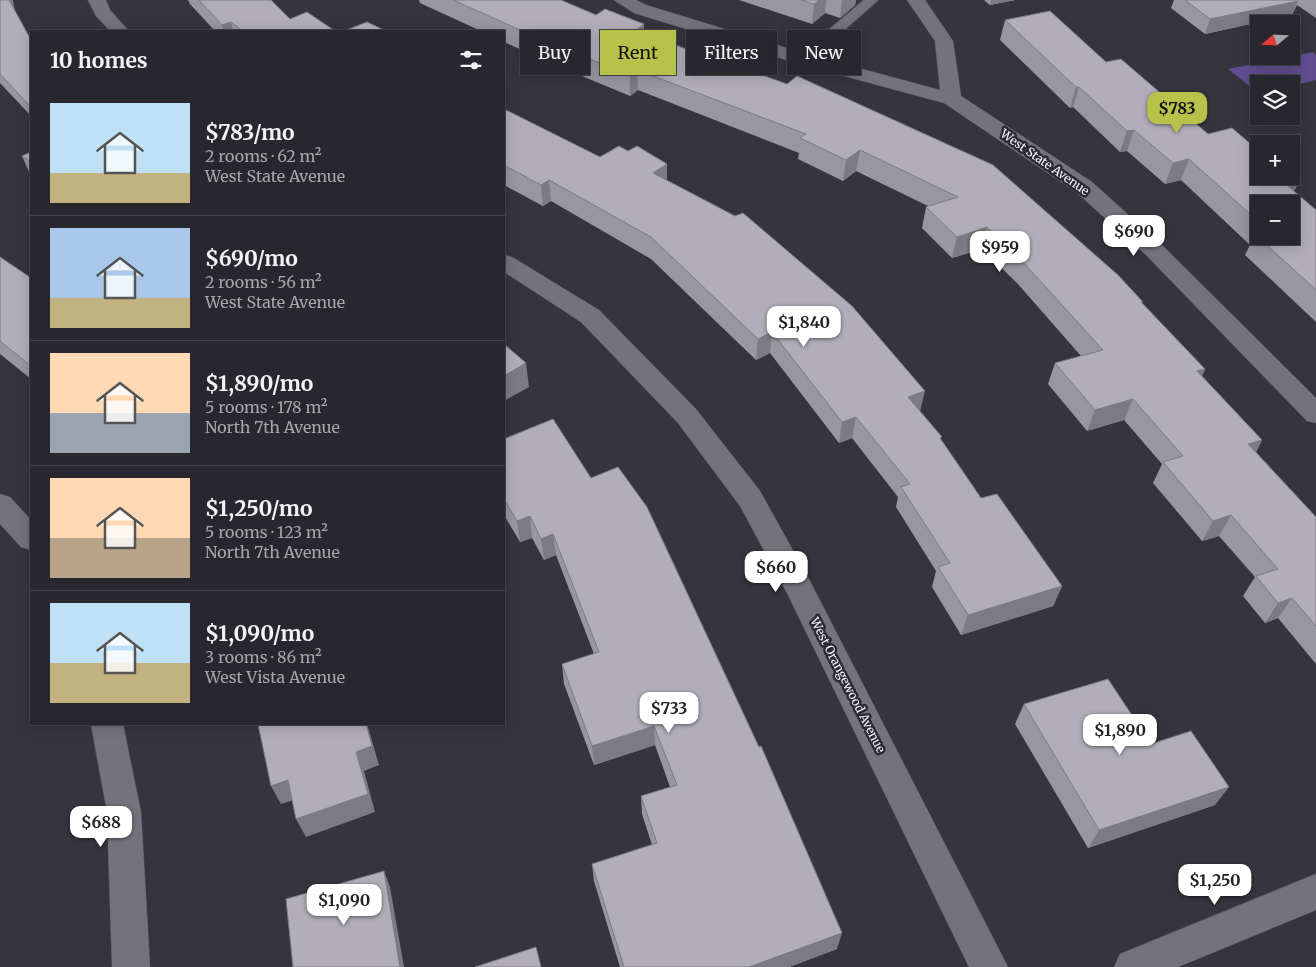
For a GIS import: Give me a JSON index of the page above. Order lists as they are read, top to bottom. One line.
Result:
{"streets":{"street":["West State Avenue","West Orangewood Avenue"]},"north":"left","page":{"map_buttons":["+","−"],"chip":["Buy","Rent","Filters","New"],"heading":"10 homes","list":[{"name":"$783/mo","note":"2 rooms · 62 m² · West State Avenue"},{"name":"$690/mo","note":"2 rooms · 56 m² · West State Avenue"},{"name":"$1,890/mo","note":"5 rooms · 178 m² · North 7th Avenue"},{"name":"$1,250/mo","note":"5 rooms · 123 m² · North 7th Avenue"},{"name":"$1,090/mo","note":"3 rooms · 86 m² · West Vista Avenue"}],"price":["$783","$690","$959","$1,840","$660","$733","$1,890","$688","$1,250","$1,090"]}}
